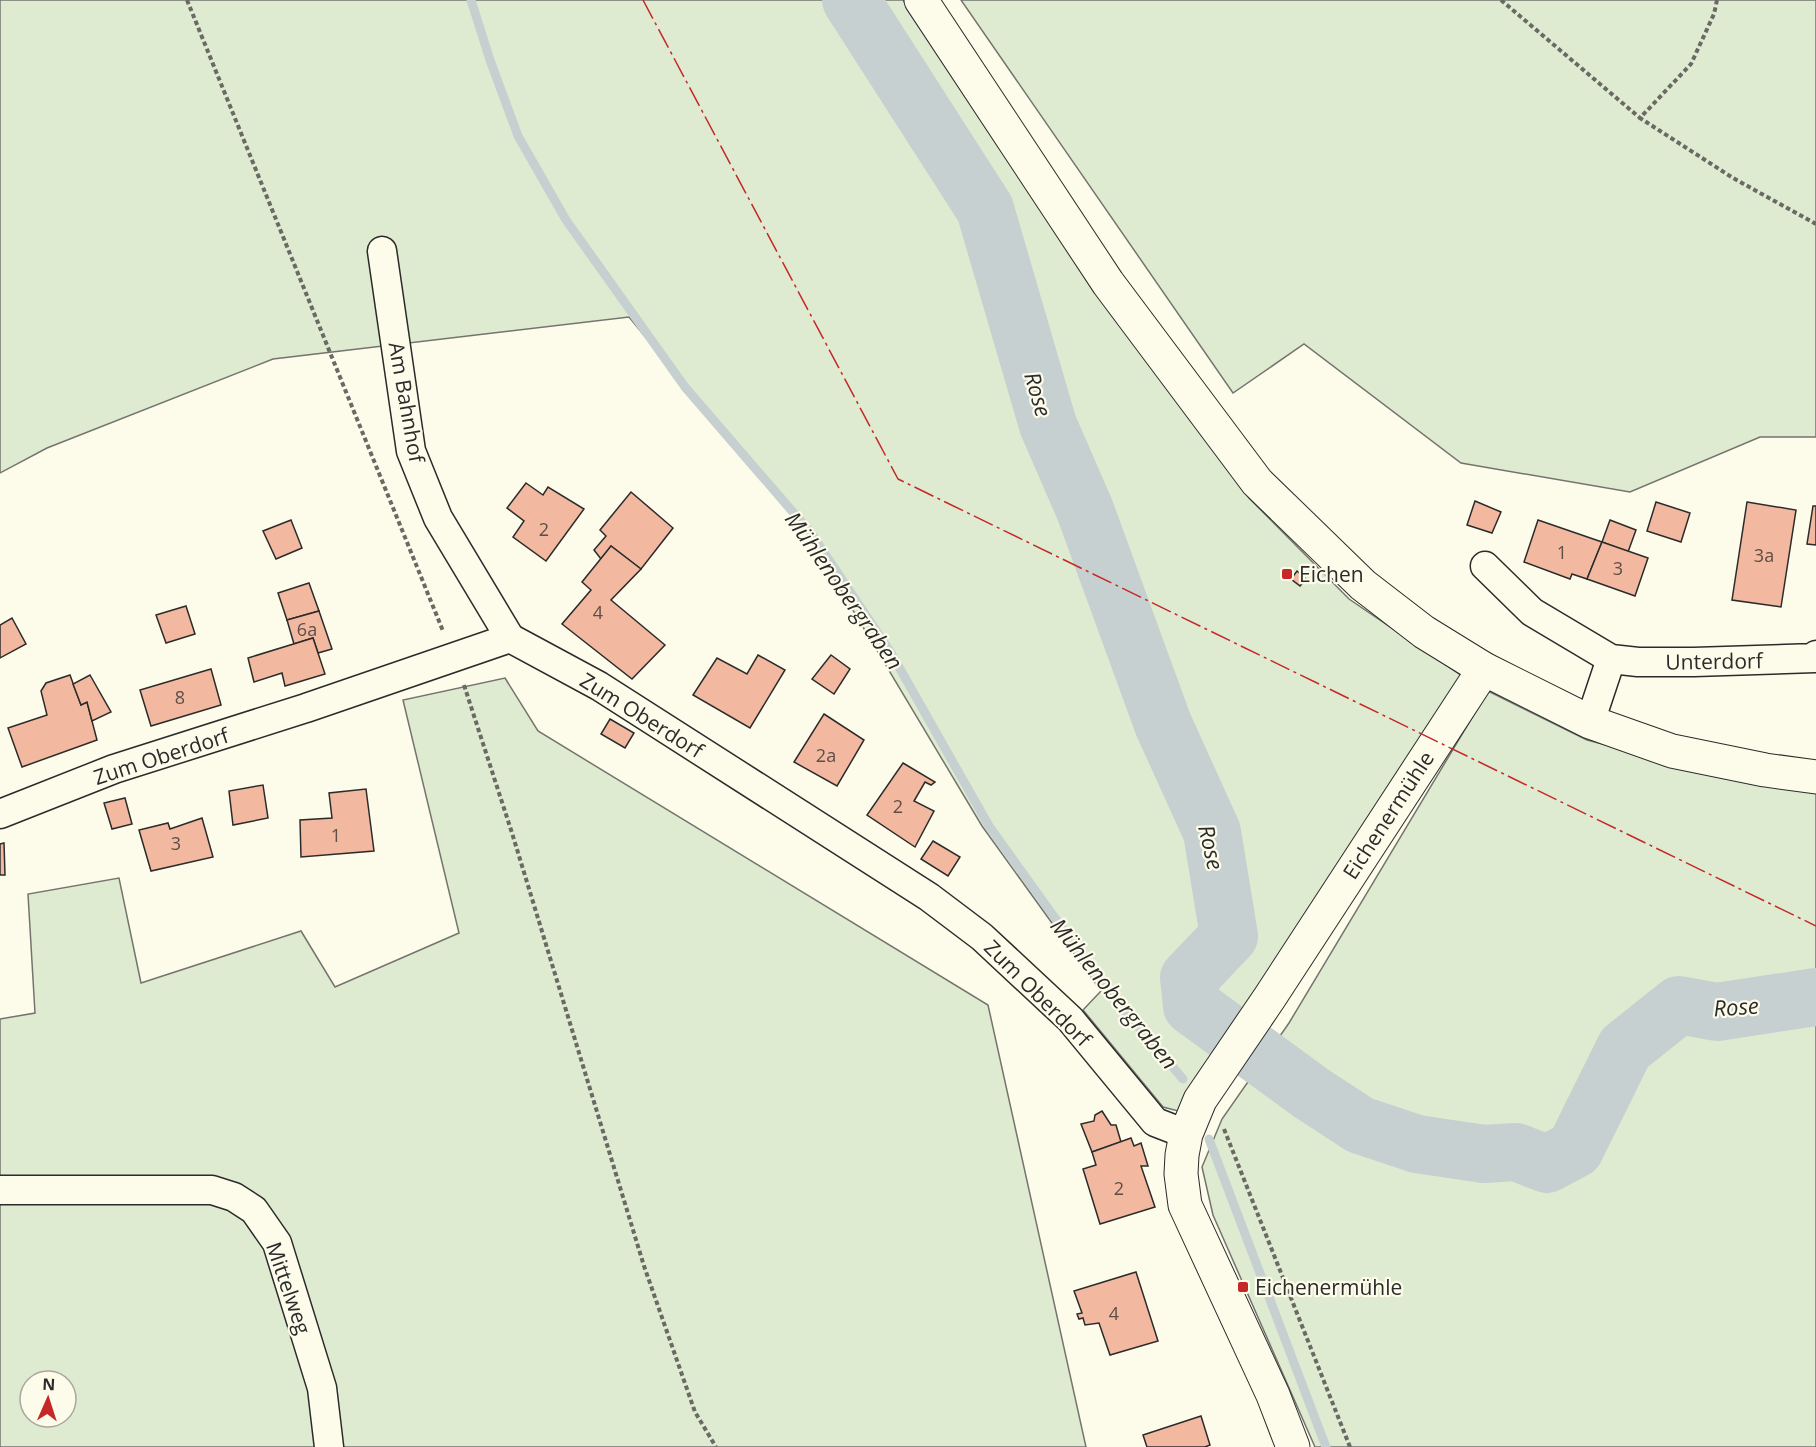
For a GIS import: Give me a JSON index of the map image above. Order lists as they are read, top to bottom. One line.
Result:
{"streets":{"main road":["Eichenermühle"],"street":["Am Bahnhof","Unterdorf","Zum Oberdorf","Mittelweg"]},"crossings":[["Am Bahnhof","Zum Oberdorf"],["Zum Oberdorf","Eichenermühle"]],"water":["Rose","Mühlenobergraben"],"places":{"transit":["Eichen","Eichenermühle"]},"house_numbers":["2","1","3a","3","4","6a","8","2a","2","1","3","2","4"],"north":"top"}
